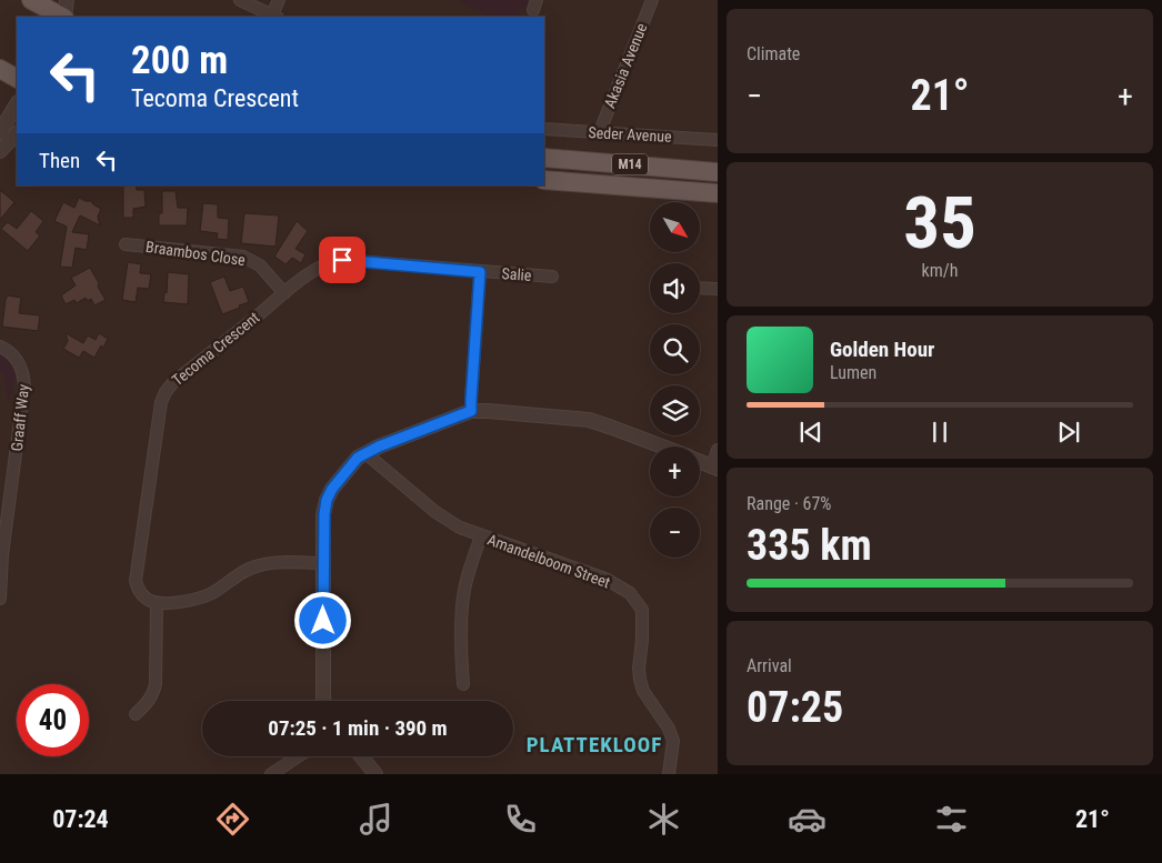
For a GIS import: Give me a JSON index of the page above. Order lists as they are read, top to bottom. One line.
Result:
{"streets":{"main road":["M14"],"street":["Akasia Avenue","Seder Avenue","Braambos Close","Salie","Tecoma Crescent","Graaff Way","Amandelboom Street"]},"crossings":[["Akasia Avenue","Seder Avenue"],["Braambos Close","Tecoma Crescent"],["Salie","Tecoma Crescent"]],"districts":["PLATTEKLOOF"],"north":"bottom right","page":{"tile":["Climate",["35","km/h"],["Range · 67%","335 km"],["Arrival","07:25"]],"turn":["200 m","Tecoma Crescent"],"heat":["−","21°","+"],"then":"Then","map_buttons":["+","−"],"song":["Golden Hour","Lumen"],"limit":"40","trip":"07:25 · 1 min · 390 m","tabs":["07:24","21°"]}}
